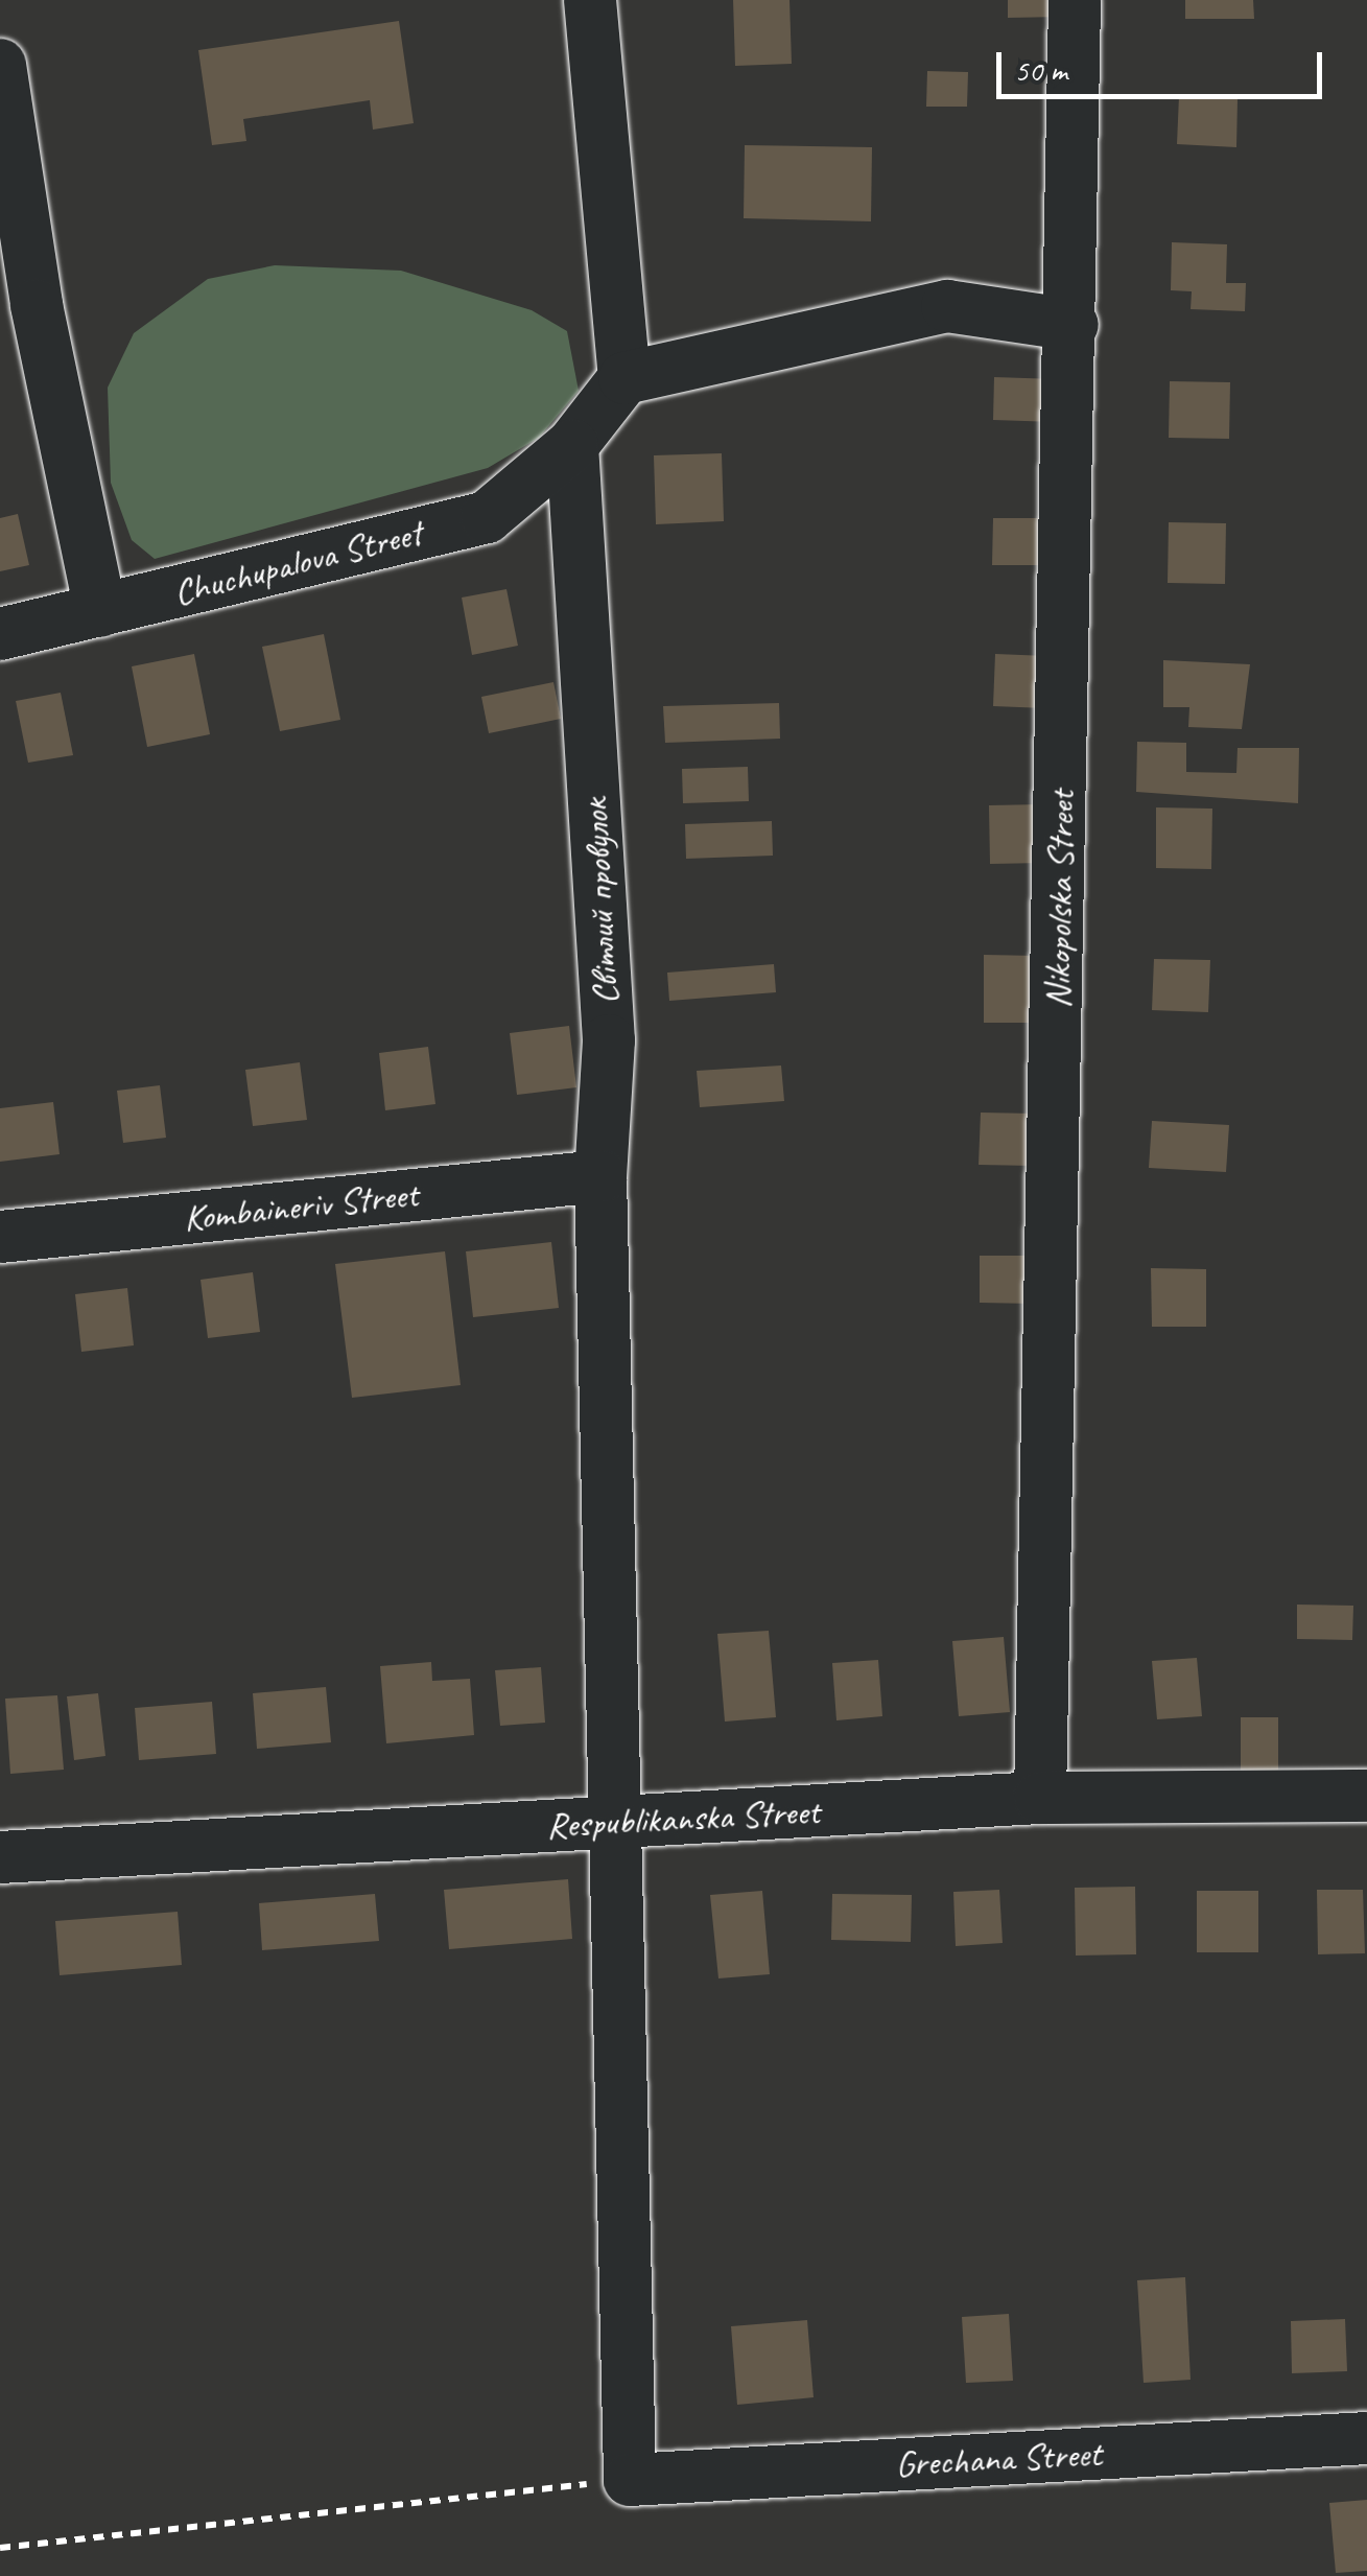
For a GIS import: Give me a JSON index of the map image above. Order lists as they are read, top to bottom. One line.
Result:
{"streets":{"street":["Chuchupalova Street","Nikopolska Street","Світлий провулок","Kombaineriv Street","Respublikanska Street","Grechana Street"]},"crossings":[["Chuchupalova Street","Світлий провулок"],["Nikopolska Street","Respublikanska Street"],["Світлий провулок","Kombaineriv Street"],["Світлий провулок","Respublikanska Street"],["Світлий провулок","Grechana Street"]],"scale_bar":"50 m"}
